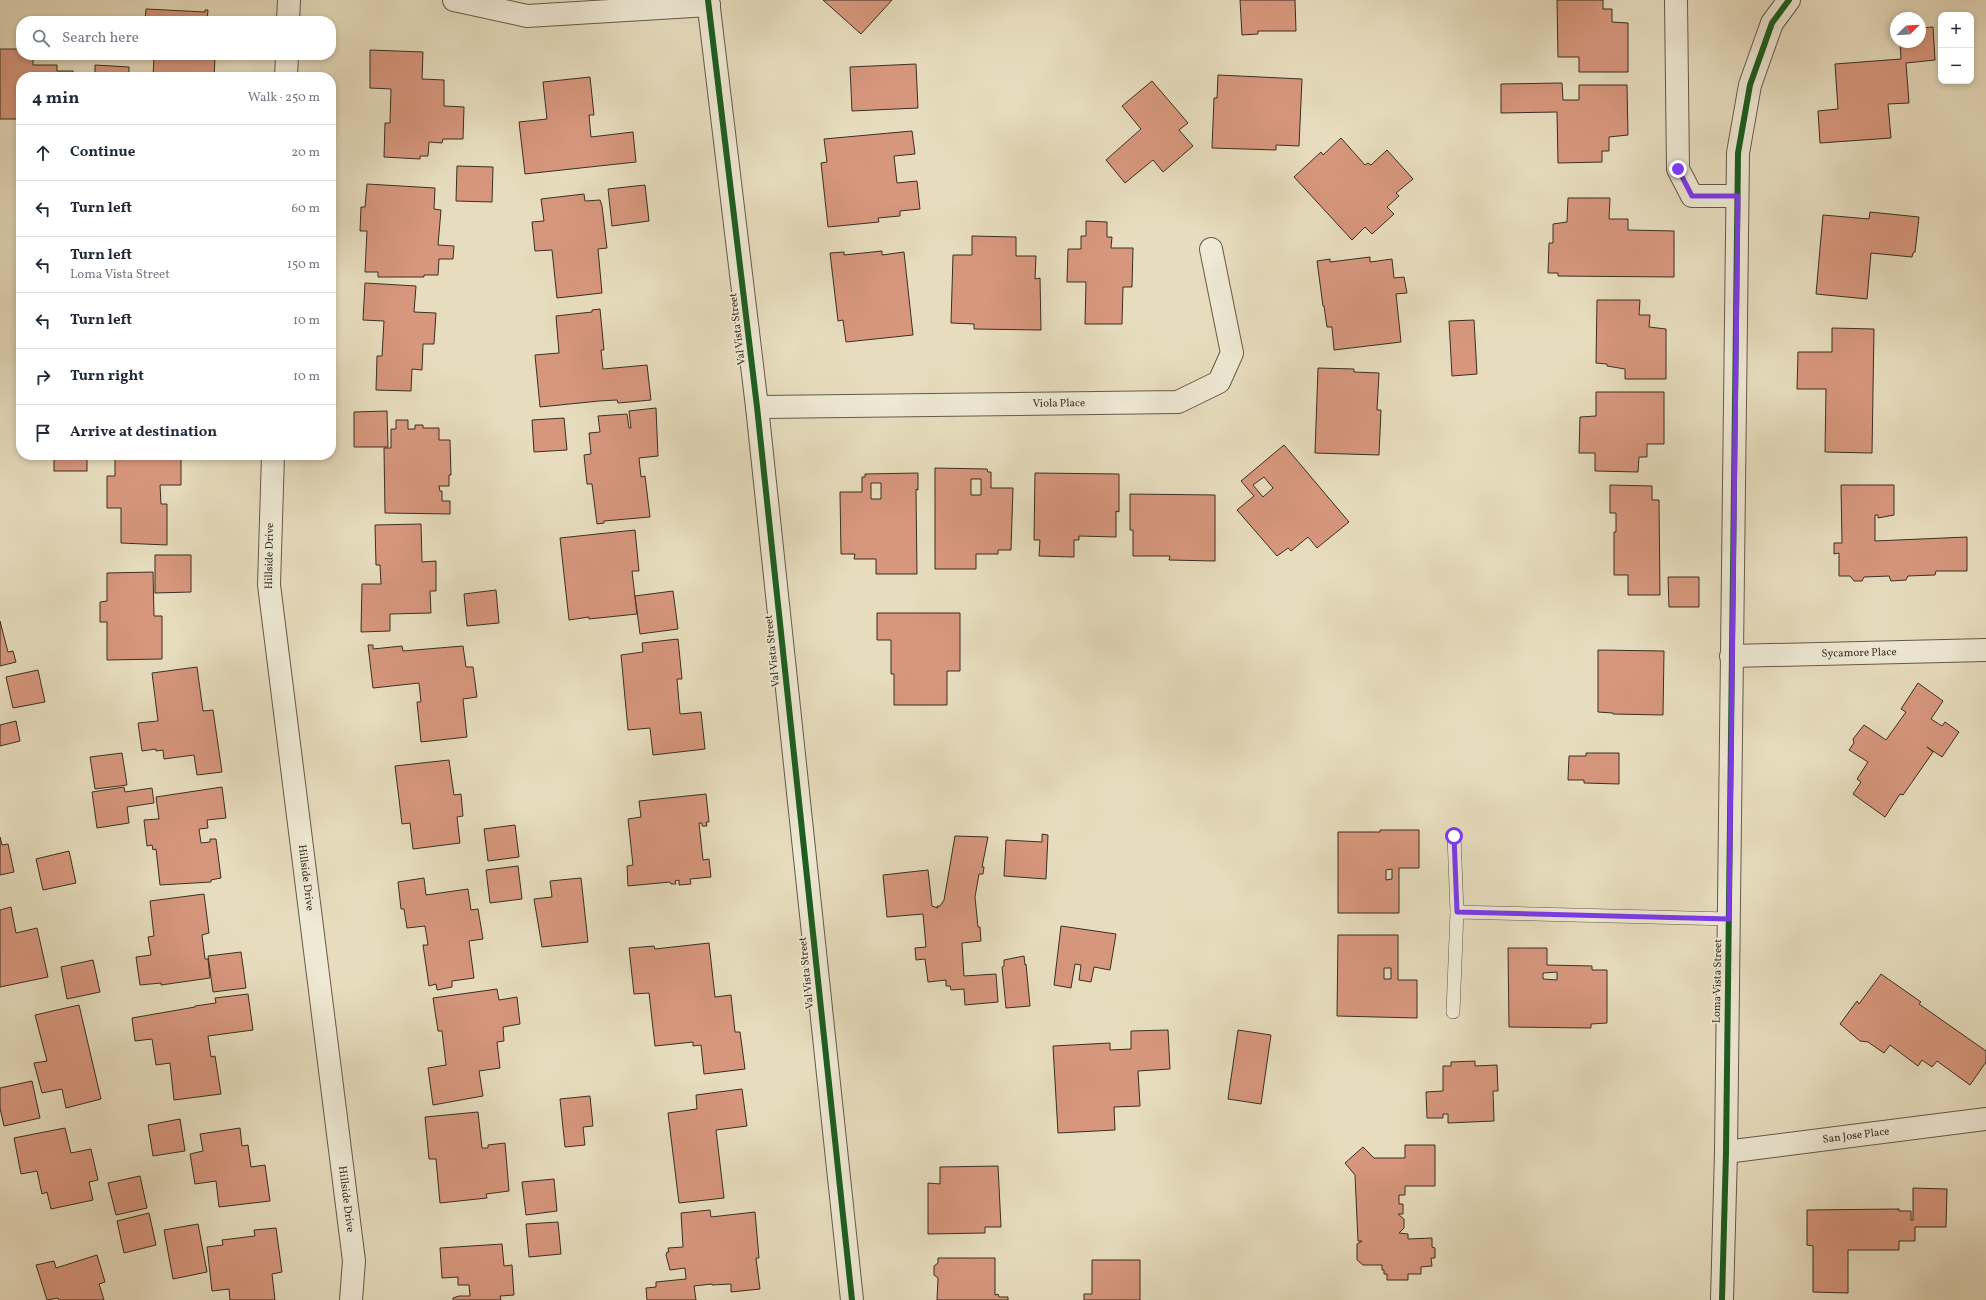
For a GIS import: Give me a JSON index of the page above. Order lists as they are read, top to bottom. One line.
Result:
{"streets":{"street":["Val Vista Street","Viola Place","Hillside Drive","Sycamore Place","Loma Vista Street","San Jose Place"]},"crossings":[["Val Vista Street","Viola Place"],["Sycamore Place","Loma Vista Street"],["Loma Vista Street","San Jose Place"]],"north":"top right","page":{"map_buttons":["+","−"],"search":"Search here","heading":["4 min","Walk · 250 m"],"list":[["Continue","20 m"],["Turn left","60 m"],["Turn left","Loma Vista Street","150 m"],["Turn left","10 m"],["Turn right","10 m"],"Arrive at destination"]}}
